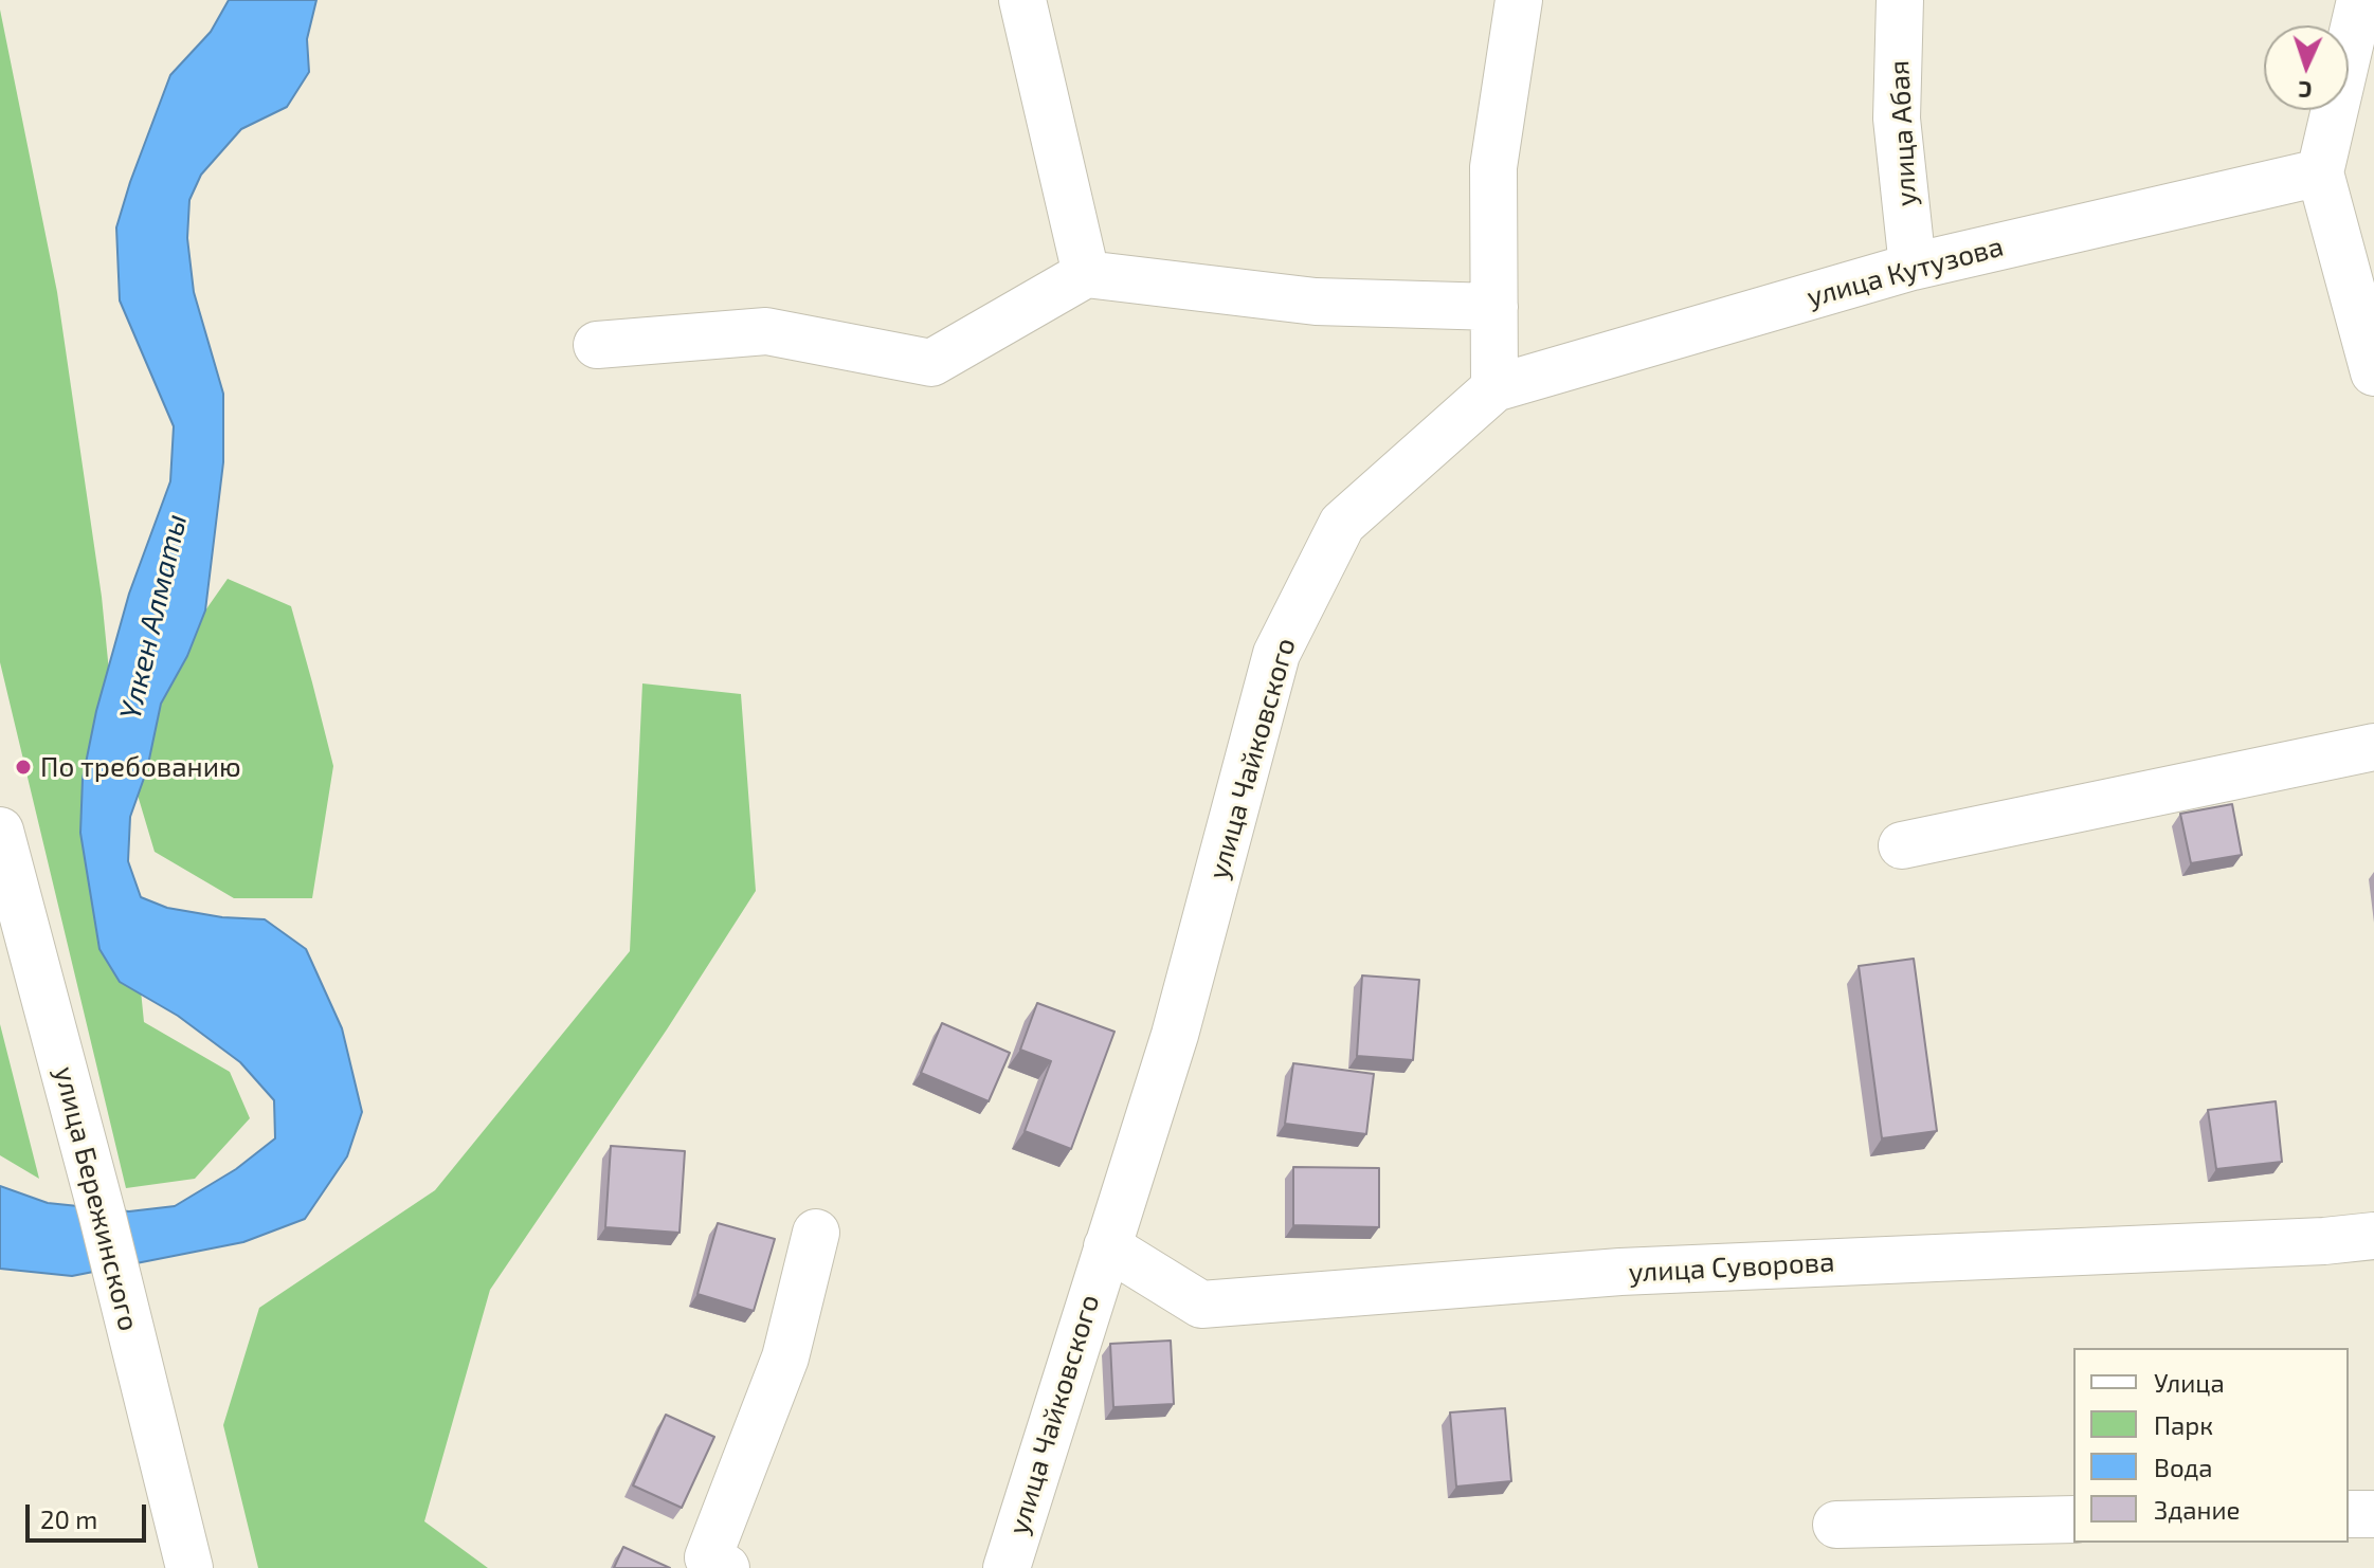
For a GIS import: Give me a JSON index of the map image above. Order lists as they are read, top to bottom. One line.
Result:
{"streets":{"street":["улица Абая","улица Кутузова","улица Чайковского","улица Бережинского","улица Суворова"]},"crossings":[["улица Абая","улица Кутузова"],["улица Кутузова","улица Чайковского"],["улица Чайковского","улица Суворова"]],"water":["Үлкен Алматы"],"places":["По требованию"],"legend":["Улица","Парк","Вода","Здание"],"scale_bar":"20 m","north":"bottom"}
